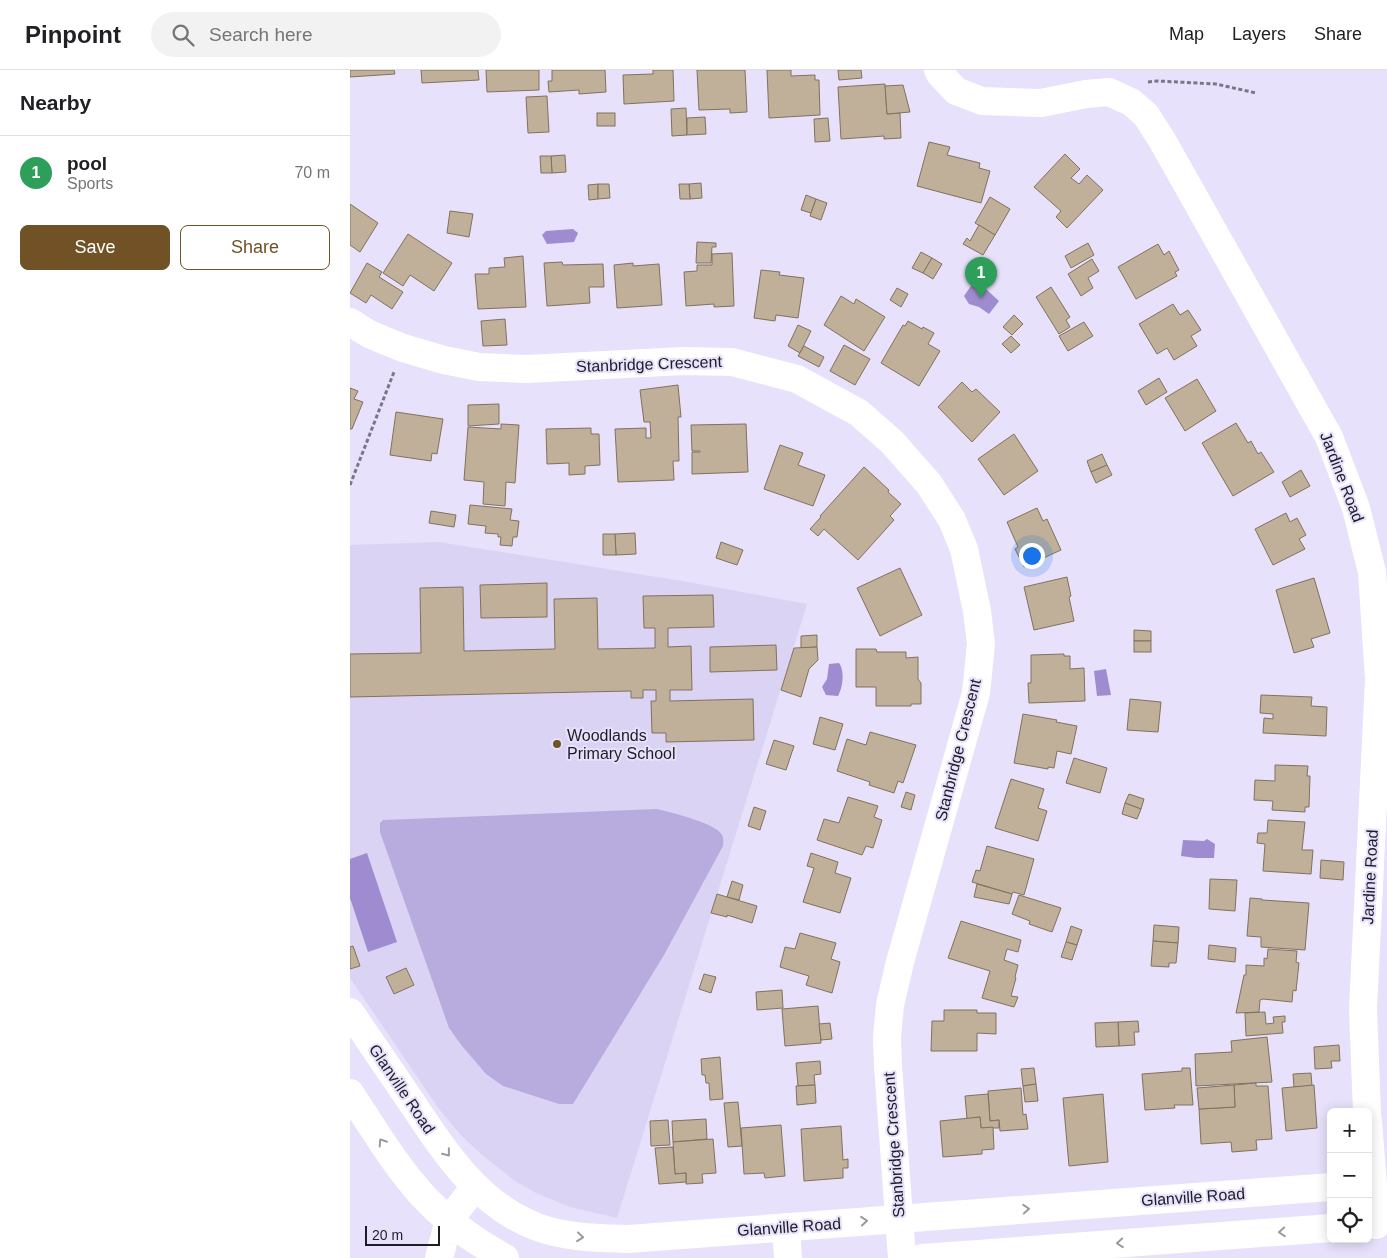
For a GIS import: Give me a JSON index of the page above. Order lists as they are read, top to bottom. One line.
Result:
{"streets":{"street":["Stanbridge Crescent","Jardine Road","Glanville Road"]},"crossings":[["Stanbridge Crescent","Glanville Road"]],"places":["Woodlands Primary School"],"scale_bar":"20 m","page":{"header":"Pinpoint","search":"Search here","nav":["Map","Layers","Share"],"heading":"Nearby","list":[{"mark":"1","name":"pool","note":"Sports","value":"70 m"}],"buttons":["Save","Share"],"pins":"1","map_buttons":["+","−"],"scale":"20 m"}}
